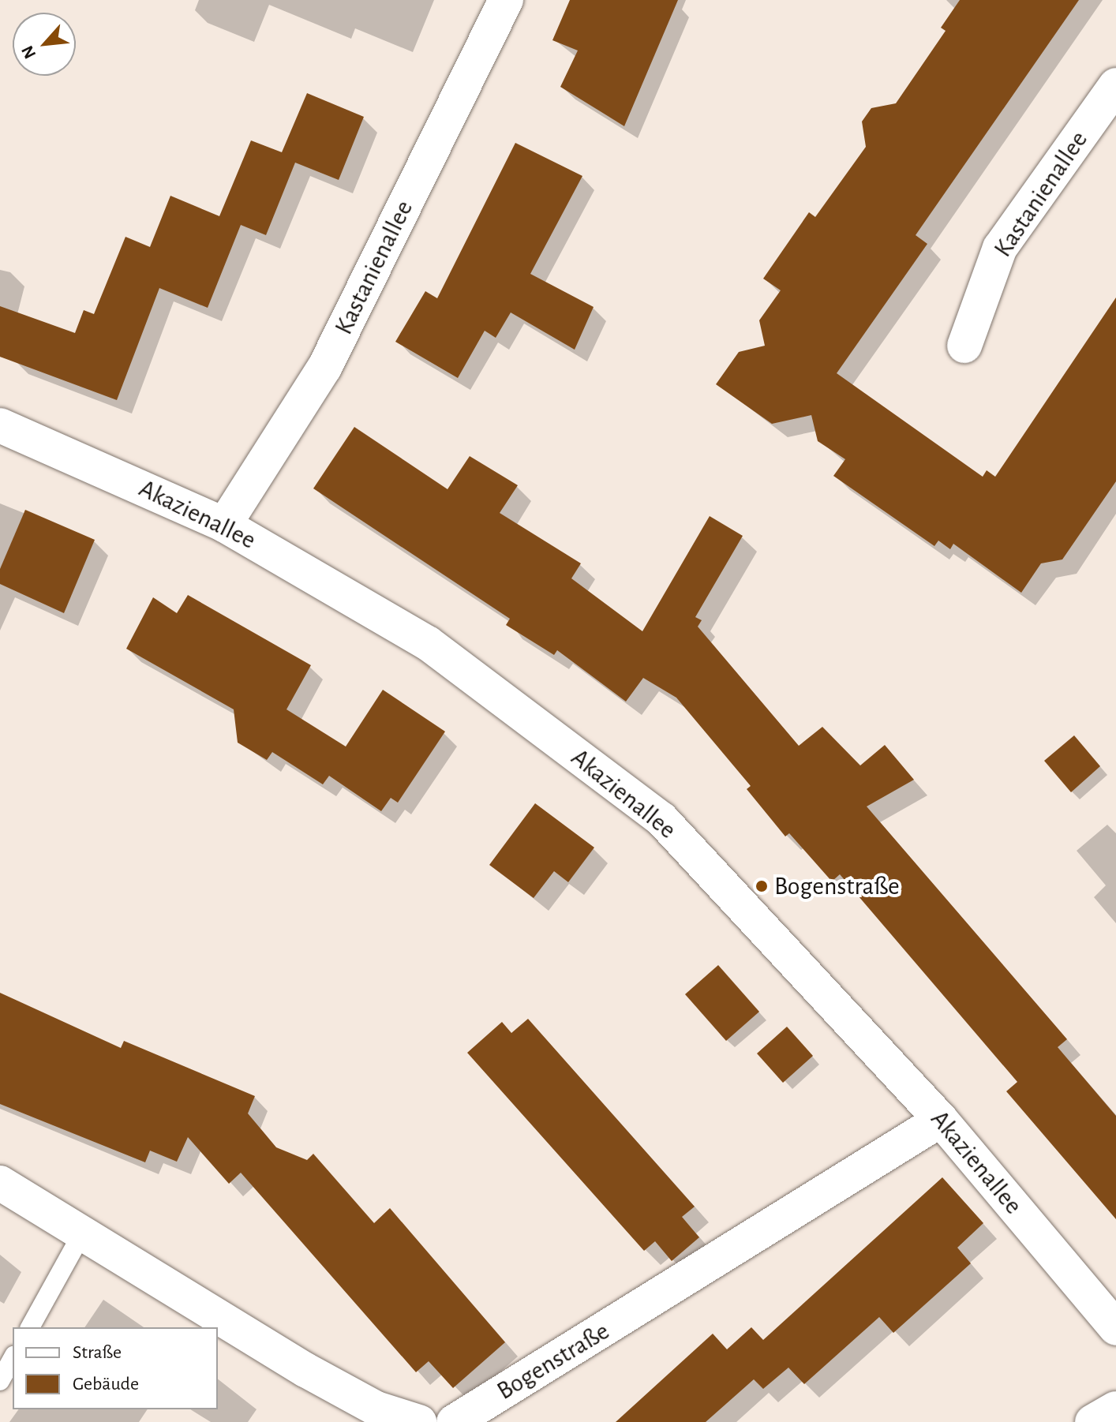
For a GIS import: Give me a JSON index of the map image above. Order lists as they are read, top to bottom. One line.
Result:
{"streets":{"street":["Kastanienallee","Akazienallee","Bogenstraße"]},"crossings":[["Kastanienallee","Akazienallee"],["Akazienallee","Bogenstraße"]],"places":["Bogenstraße"],"legend":["Straße","Gebäude"],"north":"bottom left"}
